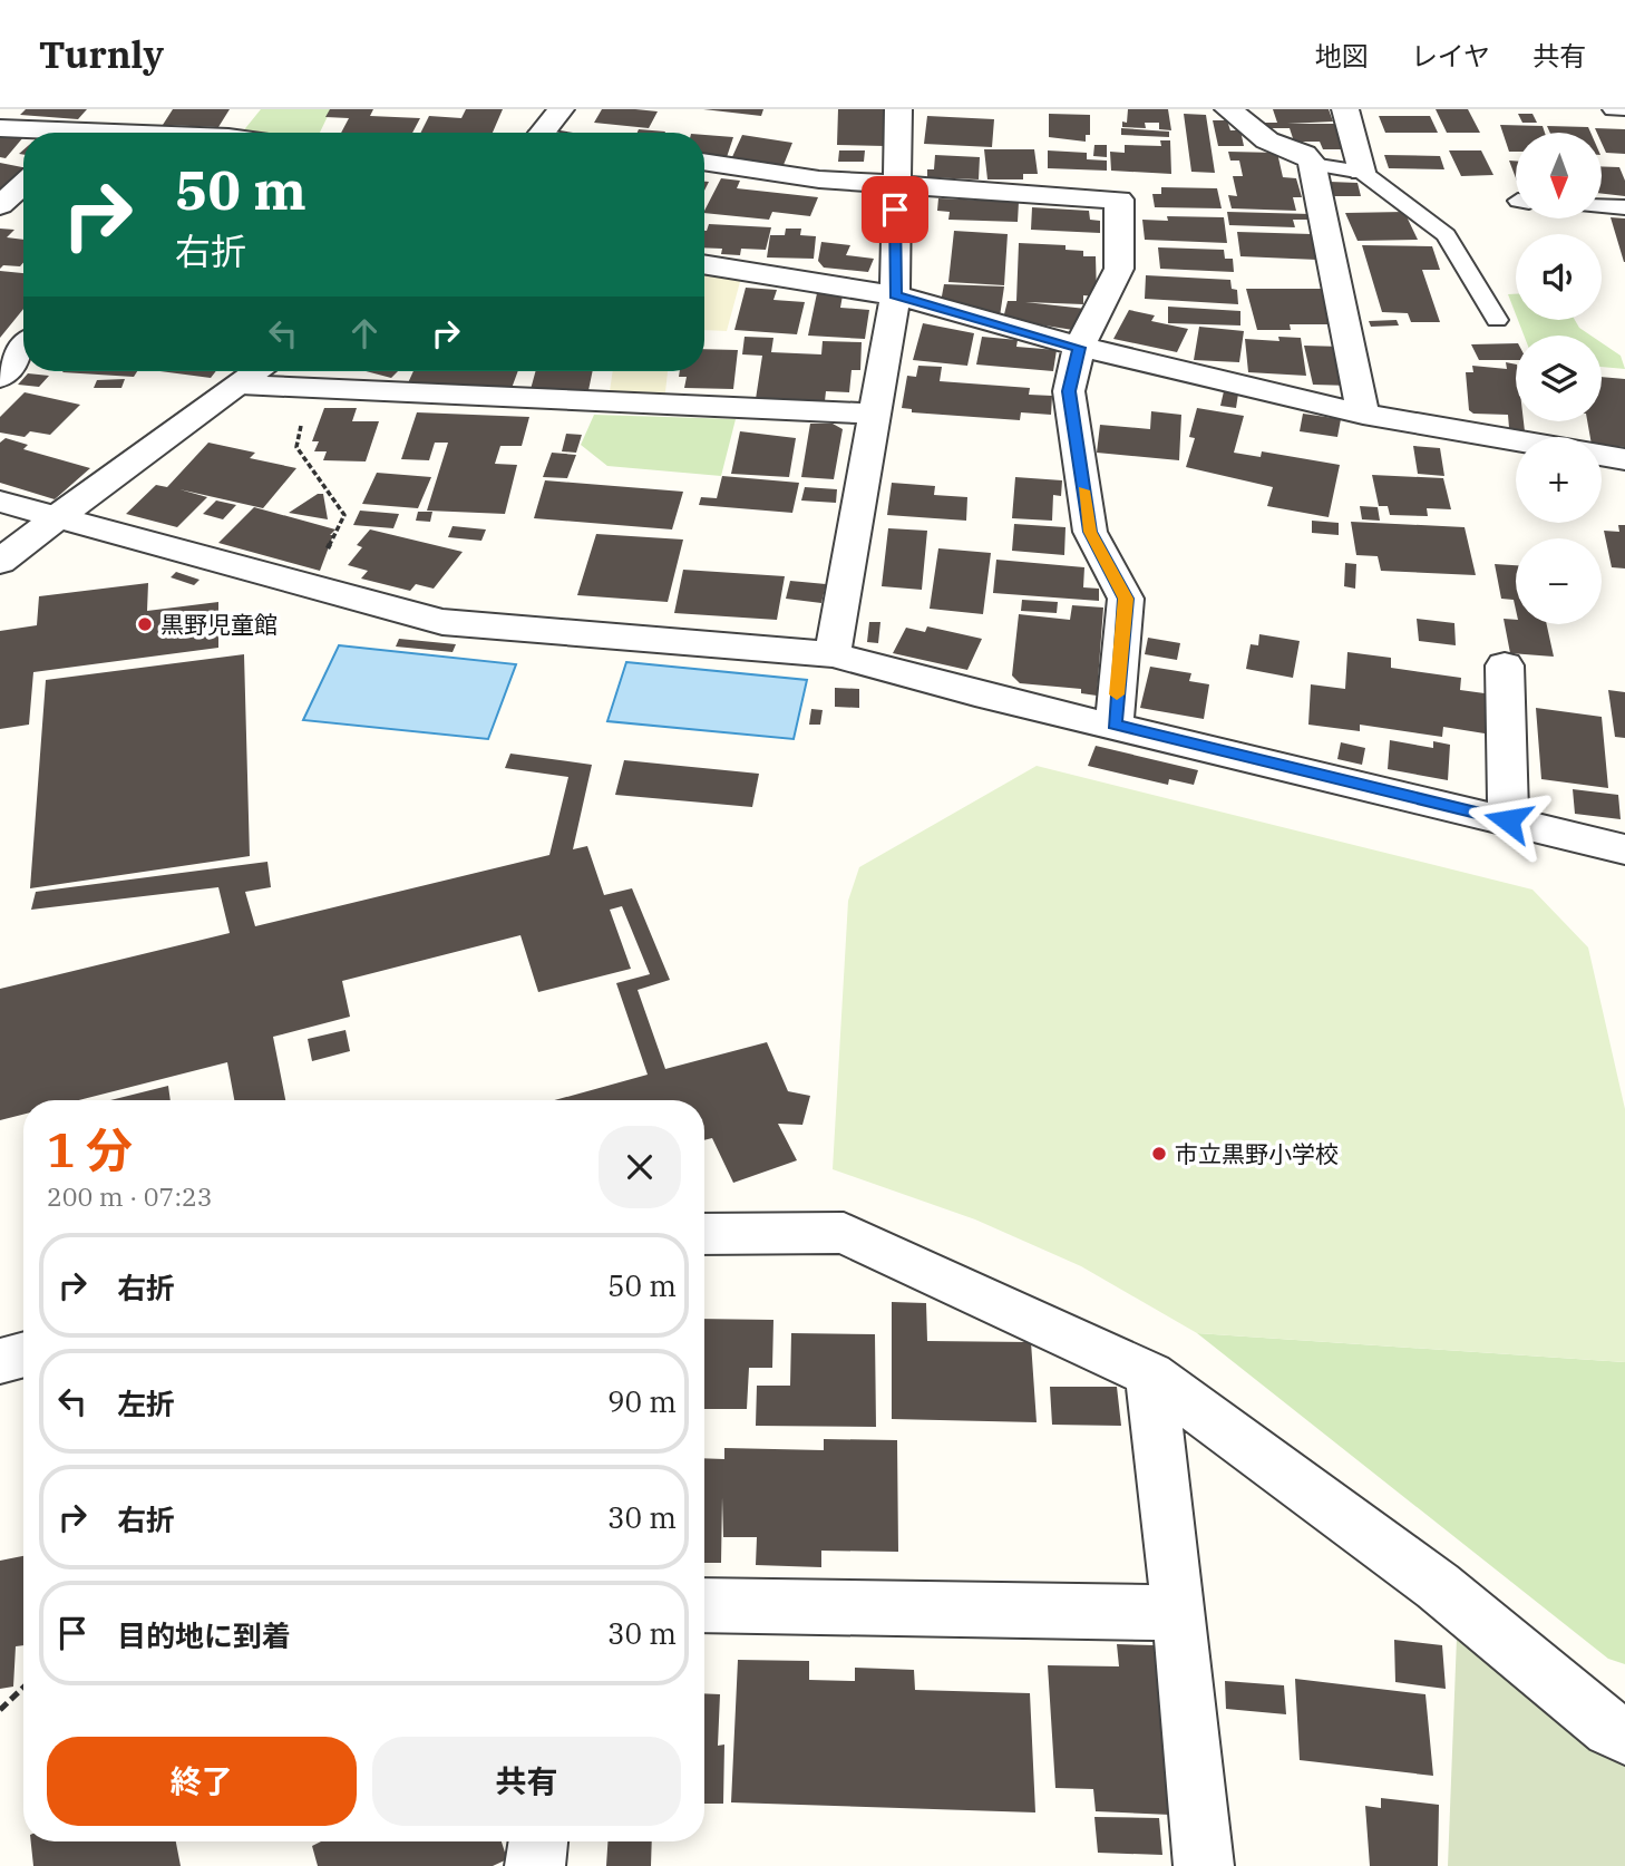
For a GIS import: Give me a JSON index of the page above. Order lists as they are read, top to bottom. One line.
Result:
{"places":["黒野児童館","市立黒野小学校"],"north":"bottom","page":{"header":"Turnly","nav":["地図","レイヤ","共有"],"map_buttons":["+","−"],"turn":["50 m","右折"],"heading":["1 分","200 m · 07:23"],"list":[{"name":"右折","value":"50 m"},{"name":"左折","value":"90 m"},{"name":"右折","value":"30 m"},{"name":"目的地に到着","value":"30 m"}],"buttons":["終了","共有"]}}
